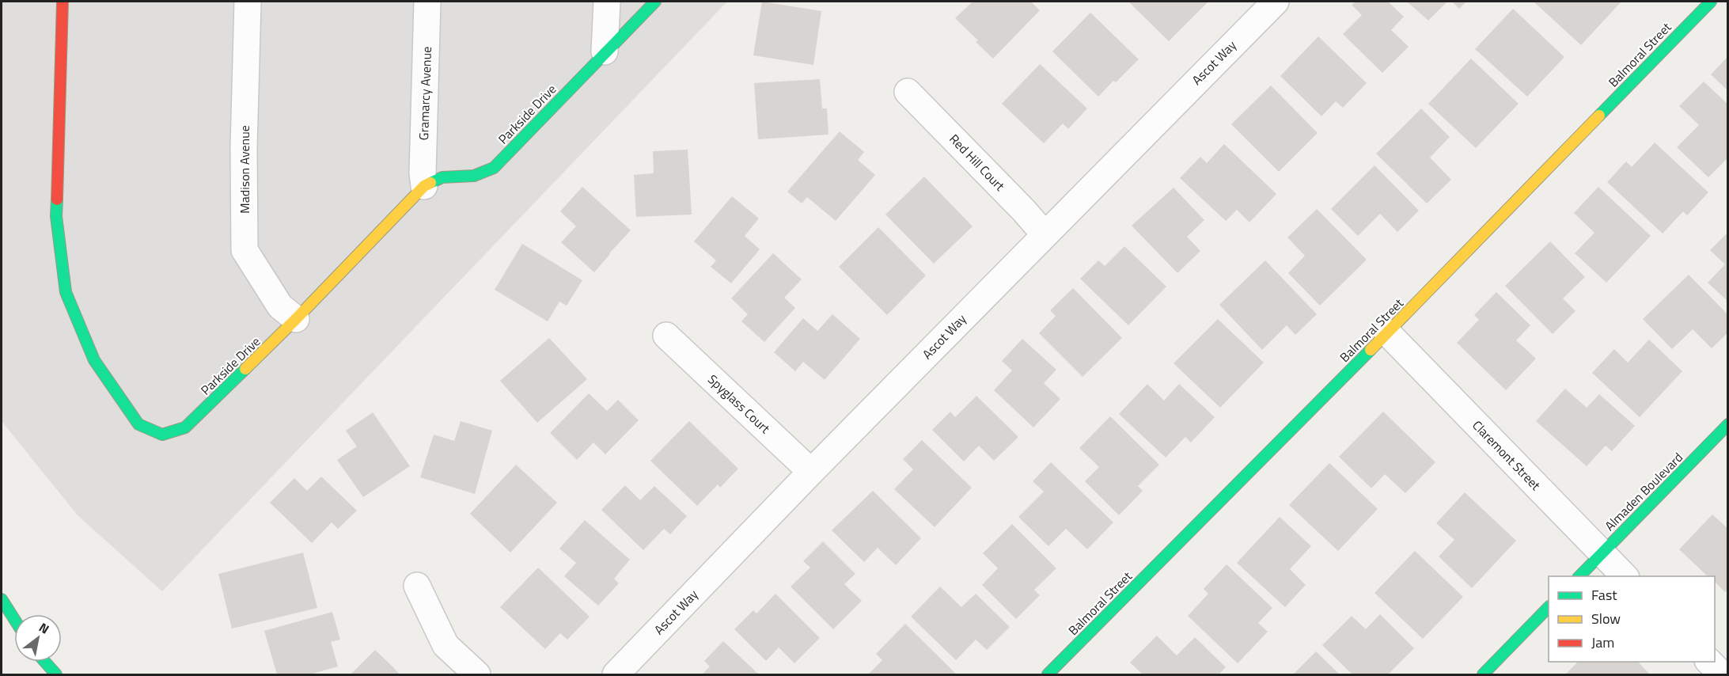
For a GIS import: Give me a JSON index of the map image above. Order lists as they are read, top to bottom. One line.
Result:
{"streets":{"main road":["Balmoral Street","Parkside Drive","Almaden Boulevard"],"street":["Ascot Way","Gramarcy Avenue","Red Hill Court","Madison Avenue","Spyglass Court","Claremont Street"]},"crossings":[["Balmoral Street","Claremont Street"],["Ascot Way","Red Hill Court"],["Ascot Way","Spyglass Court"],["Gramarcy Avenue","Parkside Drive"],["Parkside Drive","Madison Avenue"],["Claremont Street","Almaden Boulevard"]],"legend":["Fast","Slow","Jam"],"north":"top right"}
